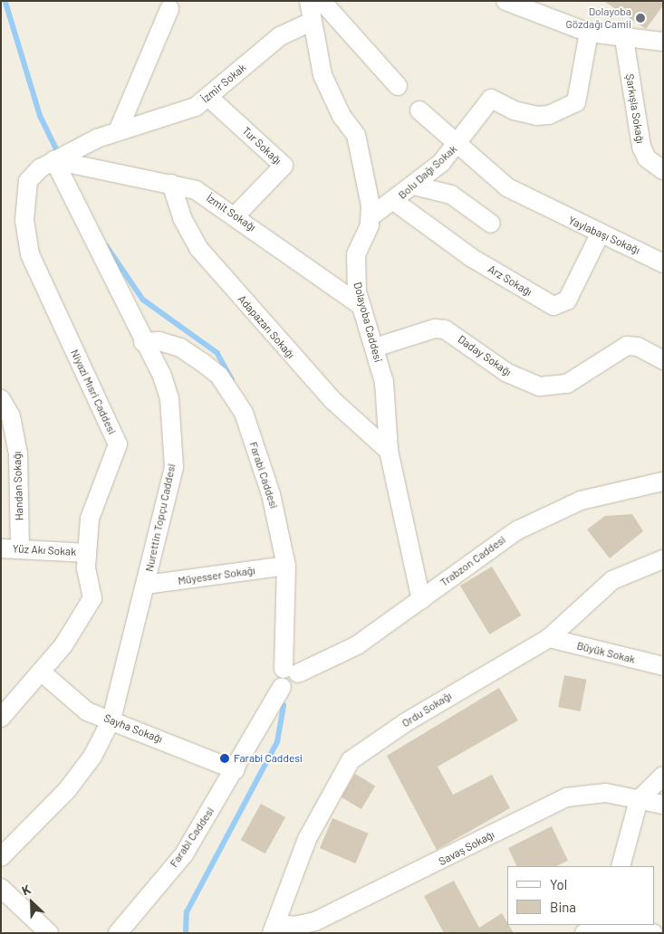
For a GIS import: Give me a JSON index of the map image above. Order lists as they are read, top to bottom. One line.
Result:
{"streets":{"street":["İzmir Sokak","Şarkışla Sokağı","Tur Sokağı","Bolu Dağı Sokak","İzmit Sokağı","Yaylabaşı Sokağı","Arz Sokağı","Dolayoba Caddesi","Adapazarı Sokağı","Daday Sokağı","Niyazi Mısri Caddesi","Farabi Caddesi","Handan Sokağı","Nurettin Topçu Caddesi","Yüz Akı Sokak","Trabzon Caddesi","Müyesser Sokağı","Büyük Sokak","Ordu Sokağı","Sayha Sokağı","Savaş Sokağı"]},"crossings":[["İzmir Sokak","Tur Sokağı"],["İzmir Sokak","İzmit Sokağı"],["İzmir Sokak","Niyazi Mısri Caddesi"],["İzmir Sokak","Nurettin Topçu Caddesi"],["Tur Sokağı","İzmit Sokağı"],["Bolu Dağı Sokak","Yaylabaşı Sokağı"],["Bolu Dağı Sokak","Arz Sokağı"],["Bolu Dağı Sokak","Dolayoba Caddesi"],["İzmit Sokağı","Dolayoba Caddesi"],["İzmit Sokağı","Adapazarı Sokağı"],["İzmit Sokağı","Niyazi Mısri Caddesi"],["İzmit Sokağı","Nurettin Topçu Caddesi"],["Yaylabaşı Sokağı","Arz Sokağı"],["Dolayoba Caddesi","Adapazarı Sokağı"],["Dolayoba Caddesi","Daday Sokağı"],["Dolayoba Caddesi","Trabzon Caddesi"],["Niyazi Mısri Caddesi","Nurettin Topçu Caddesi"],["Niyazi Mısri Caddesi","Yüz Akı Sokak"],["Niyazi Mısri Caddesi","Sayha Sokağı"],["Farabi Caddesi","Nurettin Topçu Caddesi"],["Farabi Caddesi","Trabzon Caddesi"],["Farabi Caddesi","Müyesser Sokağı"],["Farabi Caddesi","Sayha Sokağı"],["Handan Sokağı","Yüz Akı Sokak"],["Nurettin Topçu Caddesi","Müyesser Sokağı"],["Nurettin Topçu Caddesi","Sayha Sokağı"],["Büyük Sokak","Ordu Sokağı"],["Ordu Sokağı","Savaş Sokağı"]],"places":["Dolayoba Gözdağı Camii","Farabi̇ Caddesi̇"],"legend":["Yol","Bina"],"north":"top left"}
